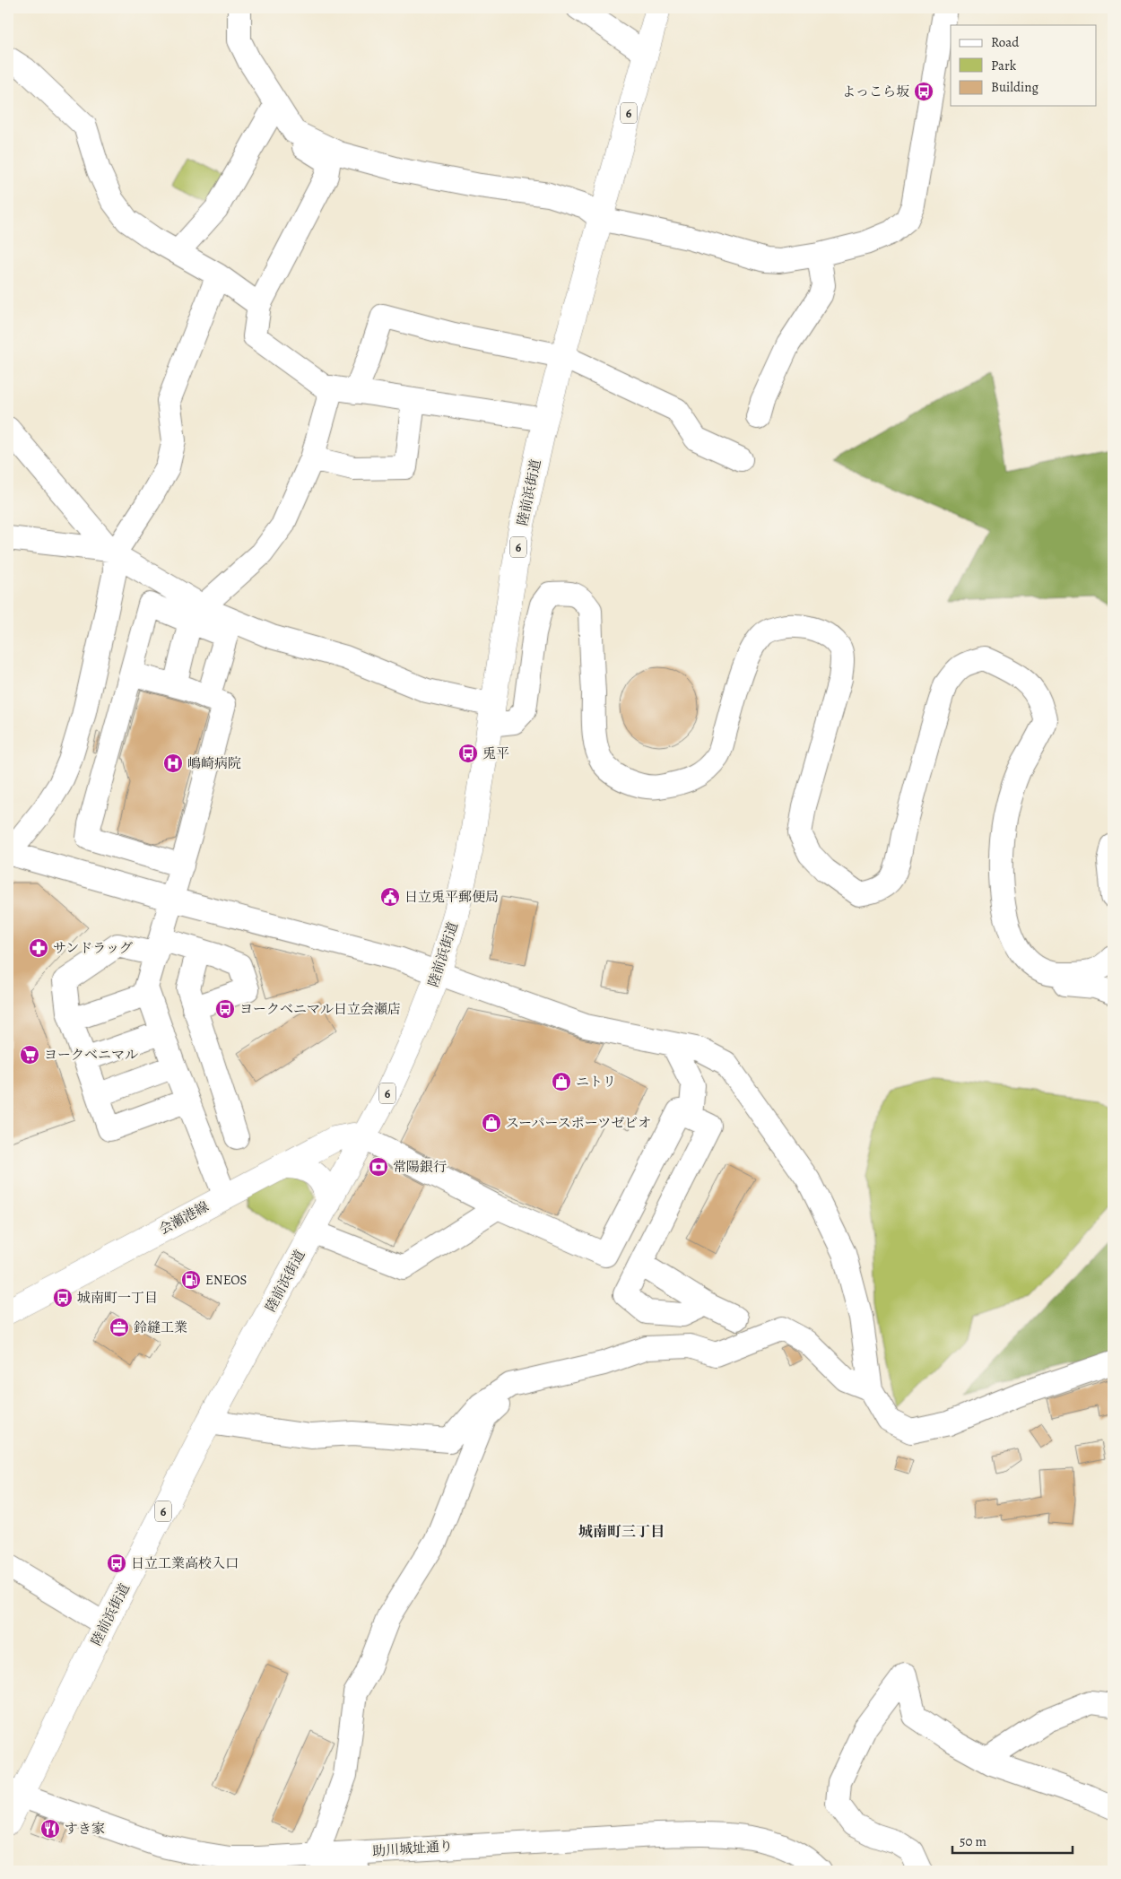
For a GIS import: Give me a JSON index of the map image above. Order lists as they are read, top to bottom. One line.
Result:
{"streets":{"main road":["6","陸前浜街道","会瀬港線"],"street":["助川城址通り"]},"crossings":[["陸前浜街道","会瀬港線"],["陸前浜街道","助川城址通り"]],"districts":["城南町三丁目"],"places":{"bus stop":["よっこら坂","兎平","ヨークベニマル日立会瀬店","城南町一丁目","日立工業高校入口"],"hospital":["嶋崎病院"],"public building":["日立兎平郵便局"],"pharmacy":["サンドラッグ"],"supermarket":["ヨークベニマル"],"shop":["ニトリ","スーパースポーツゼビオ"],"bank":["常陽銀行"],"fuel station":["ENEOS"],"office":["鈴縫工業"],"restaurant":["すき家"]},"legend":["Road","Park","Building"],"scale_bar":"50 m"}
